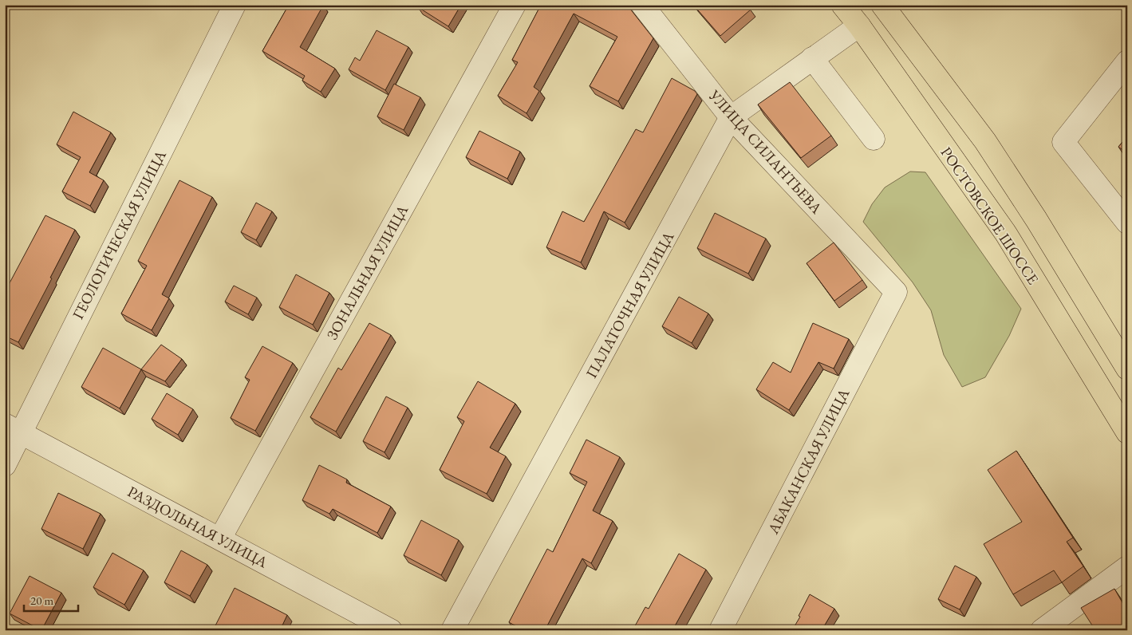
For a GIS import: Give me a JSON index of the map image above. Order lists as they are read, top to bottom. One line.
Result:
{"streets":{"highway":["РОСТОВСКОЕ ШОССЕ"],"street":["УЛИЦА СИЛАНТЬЕВА","ГЕОЛОГИЧЕСКАЯ УЛИЦА","ЗОНАЛЬНАЯ УЛИЦА","ПАЛАТОЧНАЯ УЛИЦА","АБАКАНСКАЯ УЛИЦА","РАЗДОЛЬНАЯ УЛИЦА"]},"crossings":[["УЛИЦА СИЛАНТЬЕВА","ПАЛАТОЧНАЯ УЛИЦА"],["УЛИЦА СИЛАНТЬЕВА","АБАКАНСКАЯ УЛИЦА"],["РОСТОВСКОЕ ШОССЕ","ПАЛАТОЧНАЯ УЛИЦА"],["ГЕОЛОГИЧЕСКАЯ УЛИЦА","РАЗДОЛЬНАЯ УЛИЦА"],["ЗОНАЛЬНАЯ УЛИЦА","РАЗДОЛЬНАЯ УЛИЦА"]],"scale_bar":"20 m"}
